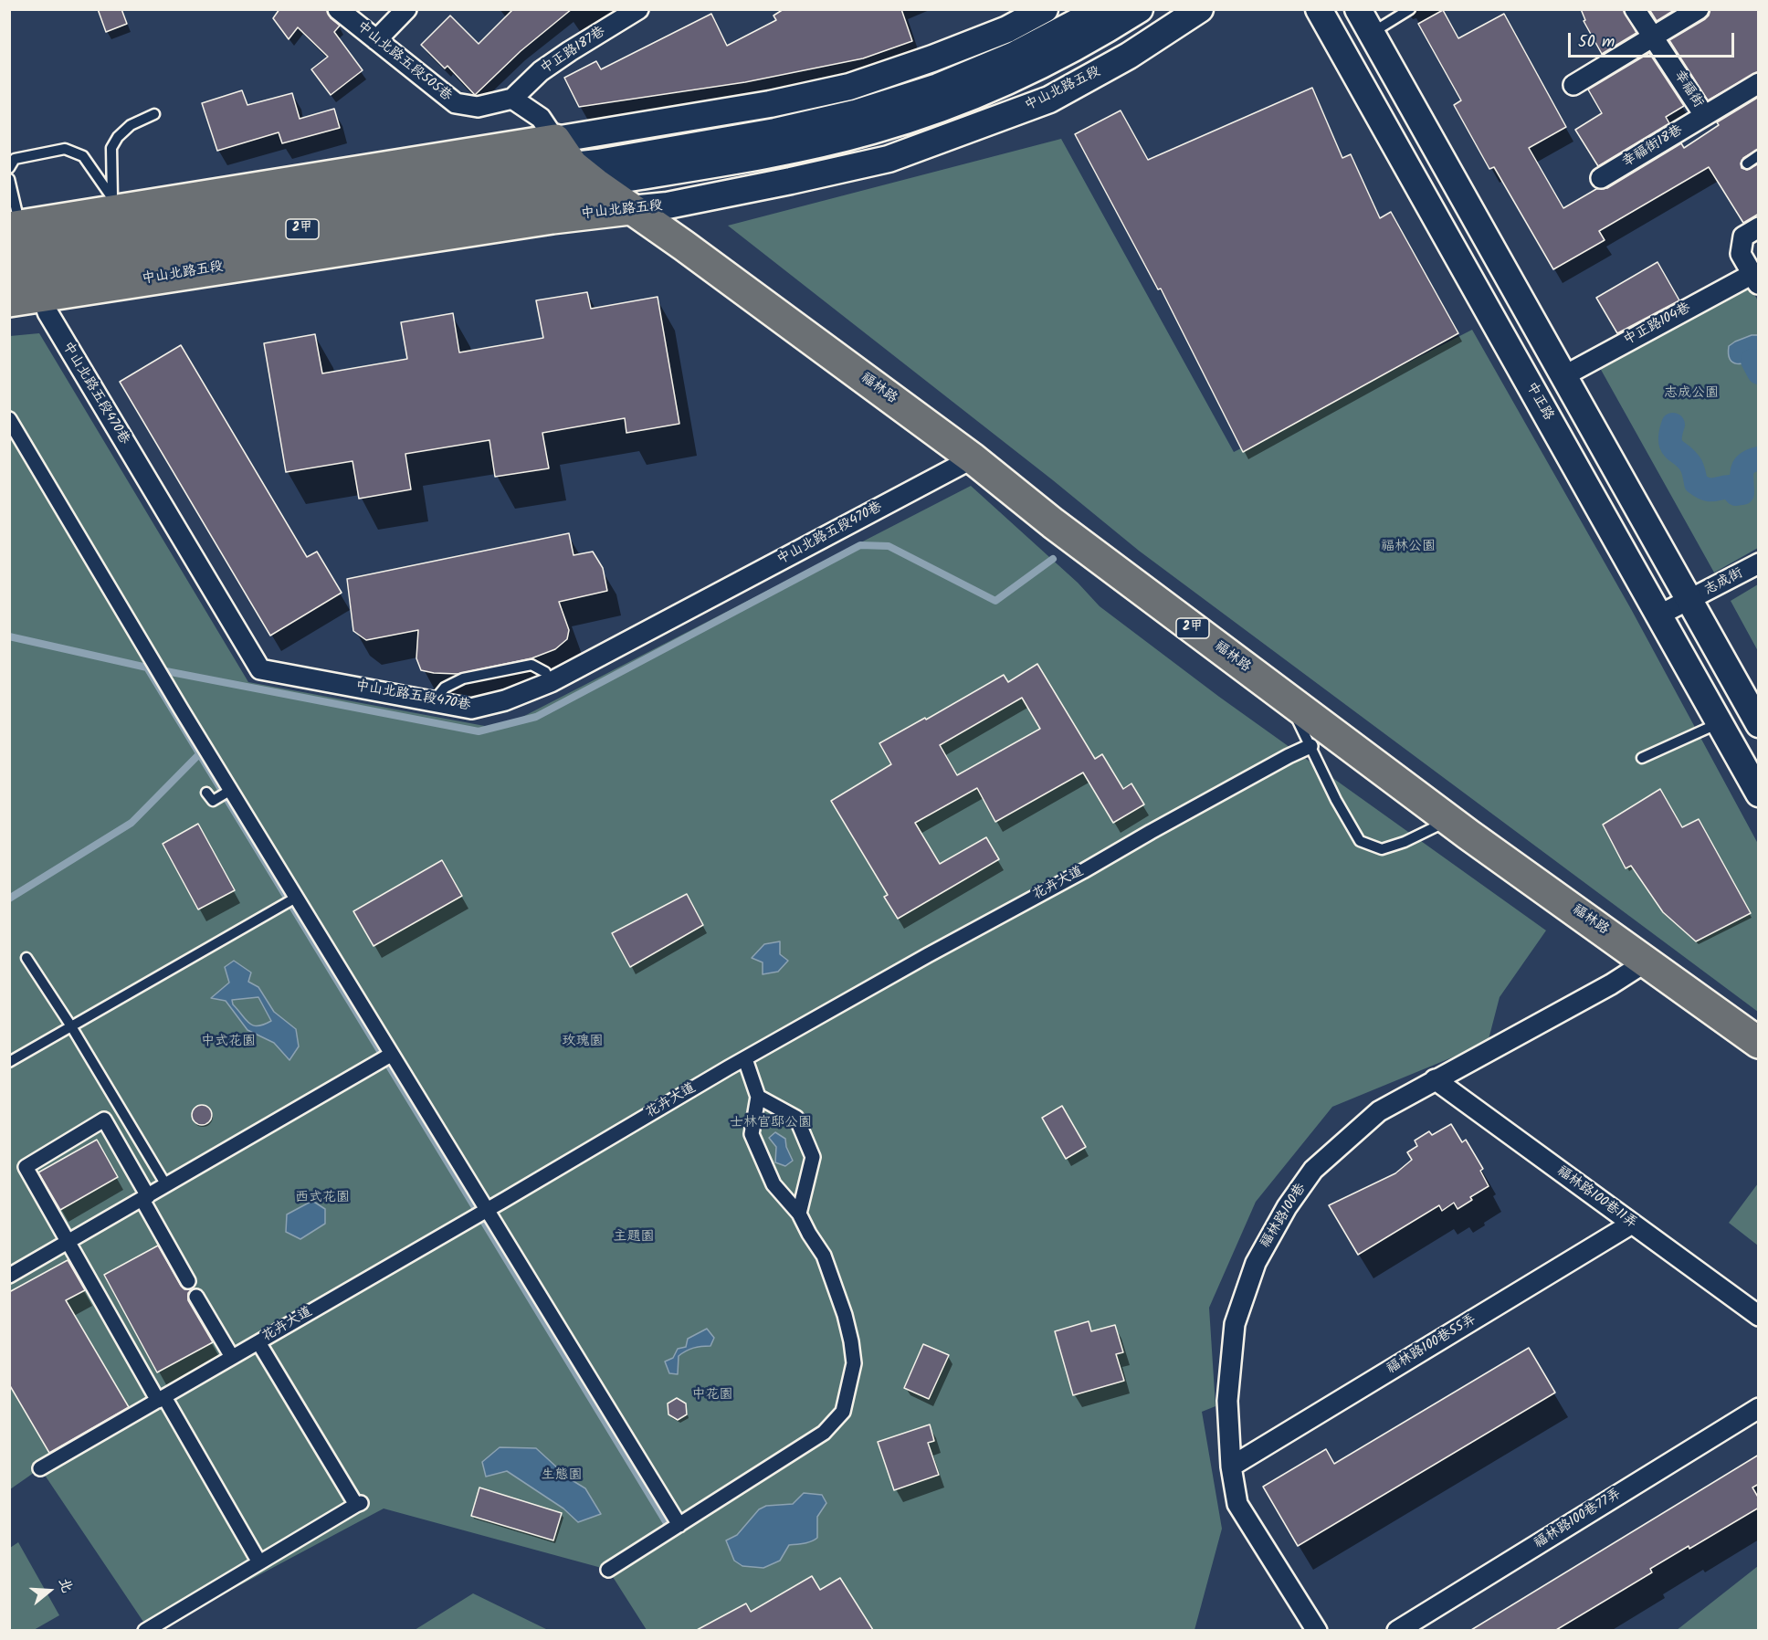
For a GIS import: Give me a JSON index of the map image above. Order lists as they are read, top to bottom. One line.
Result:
{"streets":{"main road":["中山北路五段","2甲","福林路","中正路"],"street":["中正路187巷","中山北路五段505巷","幸福街","幸福街18巷","中正路104巷","中山北路五段470巷","志成街","花卉大道","福林路100巷11弄","福林路100巷","福林路100巷55弄","福林路100巷77弄"]},"crossings":[["中正路187巷","中山北路五段505巷"],["中山北路五段","2甲"],["中山北路五段","福林路"],["中山北路五段","中山北路五段470巷"],["幸福街","幸福街18巷"],["2甲","福林路"],["福林路","中山北路五段470巷"],["福林路","福林路100巷"],["中正路","志成街"],["福林路100巷11弄","福林路100巷"],["福林路100巷11弄","福林路100巷55弄"],["福林路100巷","福林路100巷55弄"]],"parks":["志成公園","福林公園","中式花園","玫瑰園","士林官邸公園","西式花園","主題園","中花園","生態園"],"scale_bar":"50 m","north":"right"}
